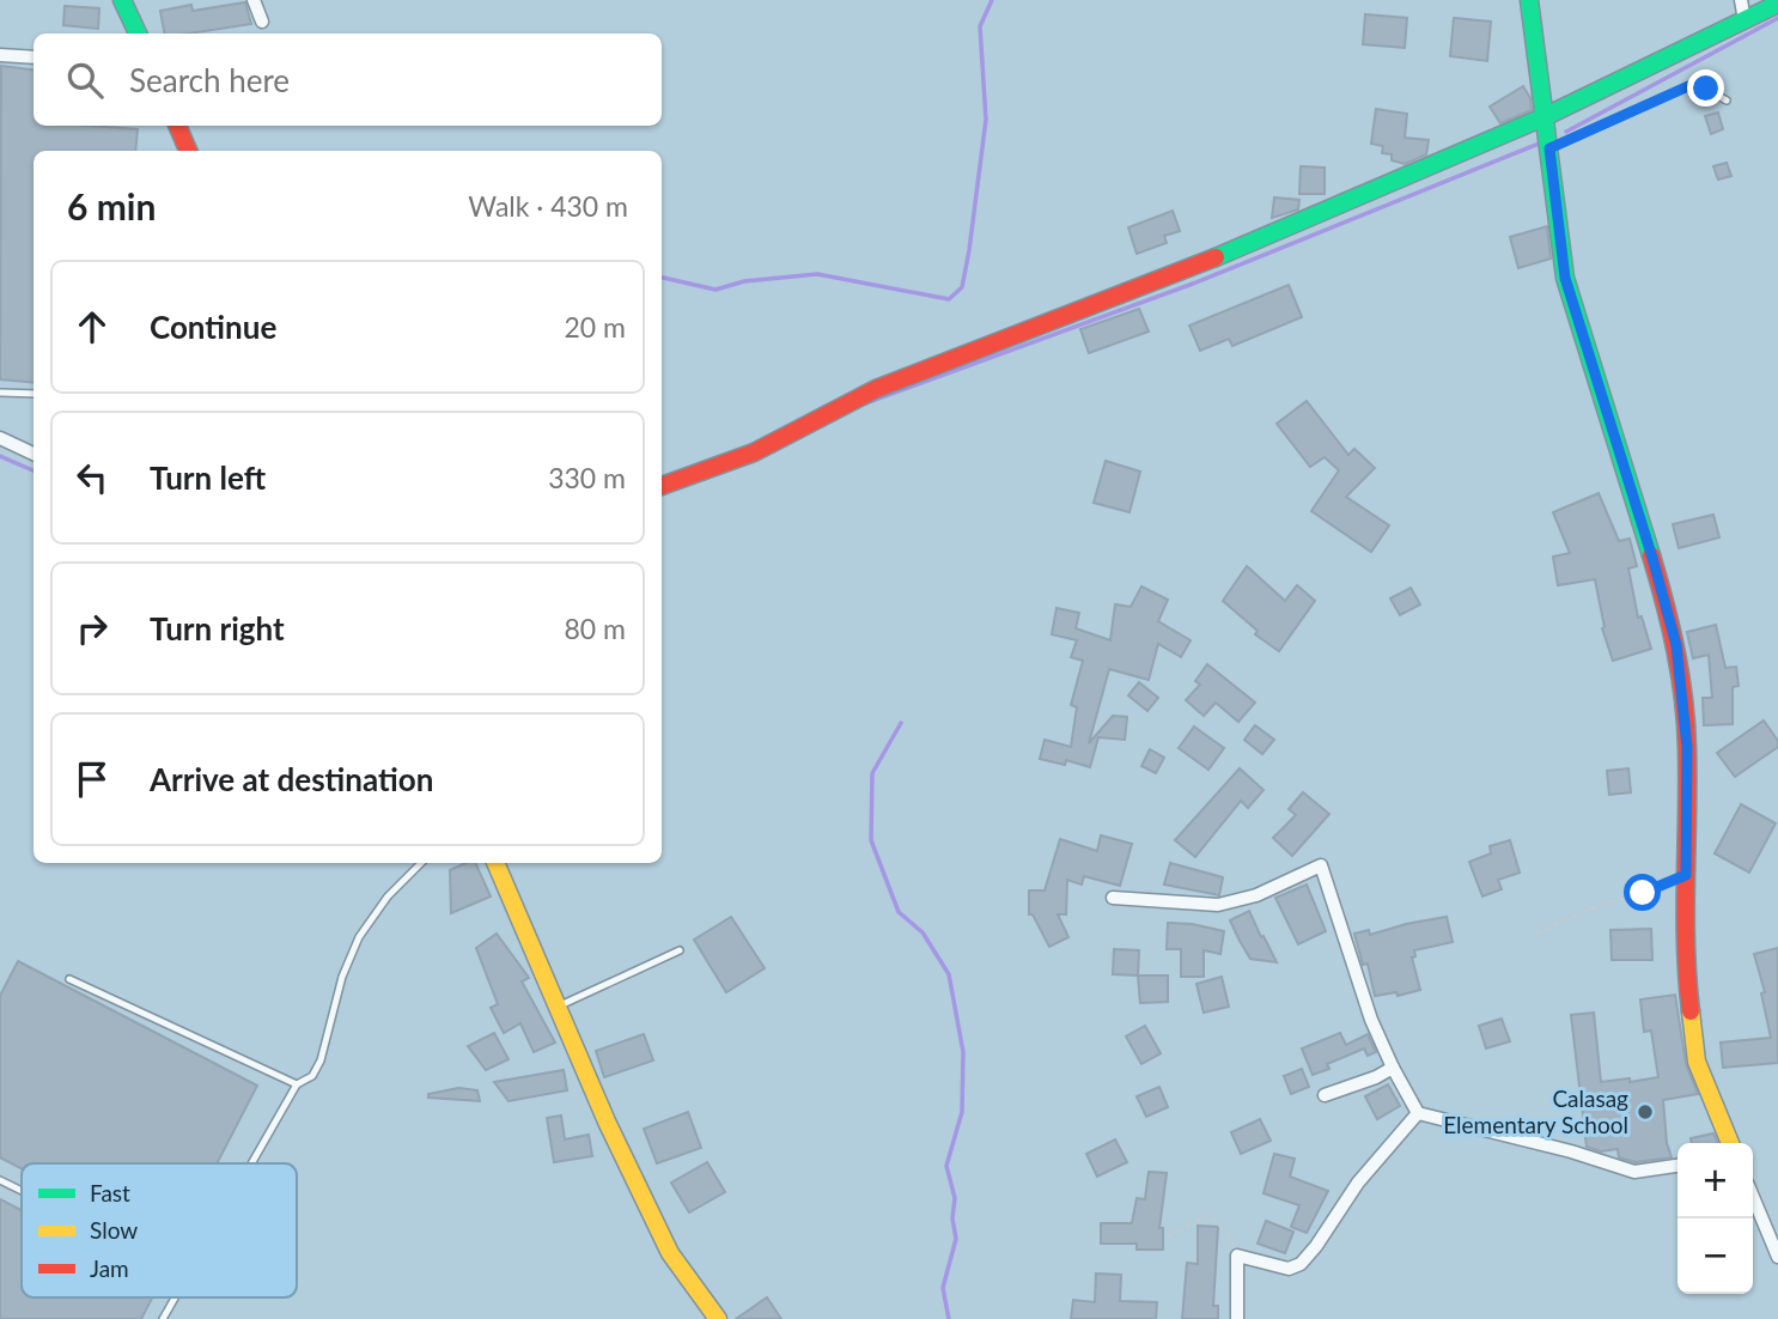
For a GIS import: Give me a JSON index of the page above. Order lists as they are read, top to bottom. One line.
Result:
{"places":["Calasag Elementary School"],"legend":["Fast","Slow","Jam"],"page":{"search":"Search here","heading":["6 min","Walk · 430 m"],"list":[["Continue","20 m"],["Turn left","330 m"],["Turn right","80 m"],"Arrive at destination"],"map_buttons":["+","−"]}}
